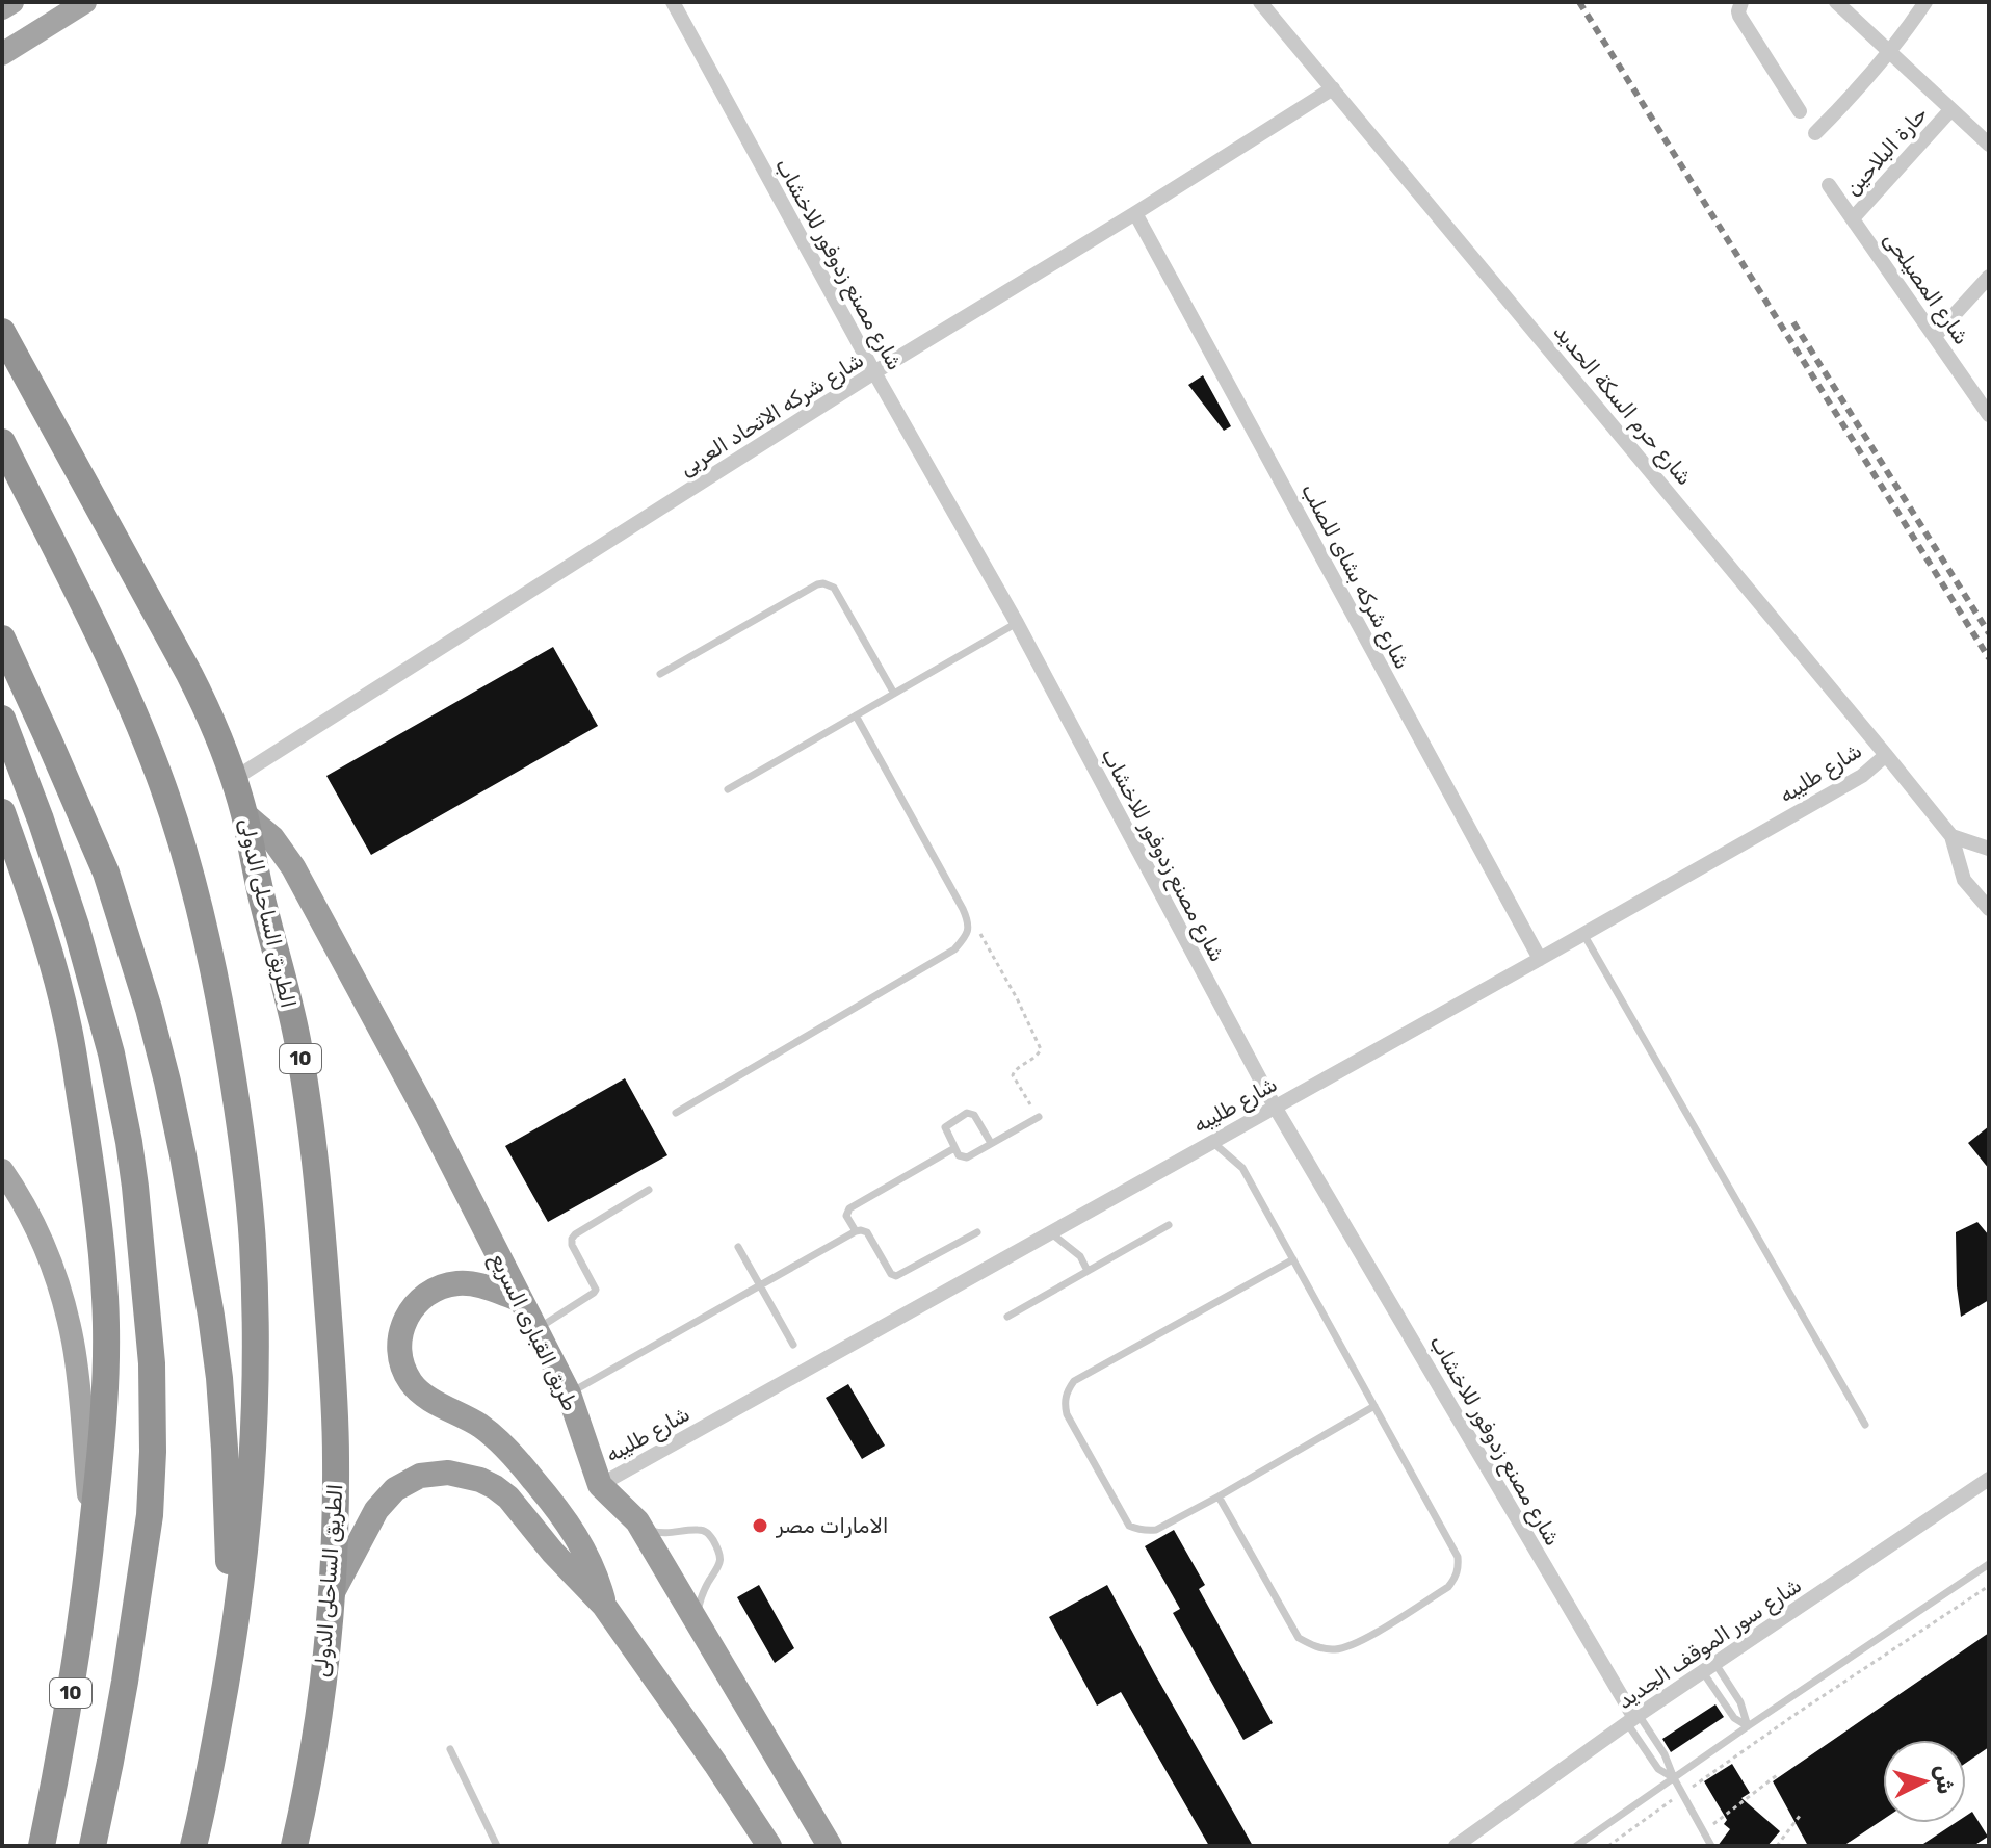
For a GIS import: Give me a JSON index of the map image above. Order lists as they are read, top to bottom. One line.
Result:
{"streets":{"highway":["الطريق الساحلى الدولى","10","طريق القبارى السريع"],"street":["حارة البلاحين","شارع مصنع زدوفور للاخشاب","شارع المصيلحى","شارع حرم السكة الحديد","شارع شركه الاتحاد العربى","شارع شركه بشاى للصلب","شارع طليبه","شارع سور الموقف الجديد"]},"crossings":[["حارة البلاحين","شارع المصيلحى"],["شارع مصنع زدوفور للاخشاب","شارع شركه الاتحاد العربى"],["شارع مصنع زدوفور للاخشاب","شارع طليبه"],["شارع مصنع زدوفور للاخشاب","شارع سور الموقف الجديد"],["شارع حرم السكة الحديد","شارع شركه الاتحاد العربى"],["شارع حرم السكة الحديد","شارع طليبه"],["شارع شركه الاتحاد العربى","شارع شركه بشاى للصلب"],["شارع شركه الاتحاد العربى","الطريق الساحلى الدولى"],["شارع شركه بشاى للصلب","شارع طليبه"],["شارع طليبه","طريق القبارى السريع"],["الطريق الساحلى الدولى","طريق القبارى السريع"]],"places":["الامارات مصر"],"north":"right"}
